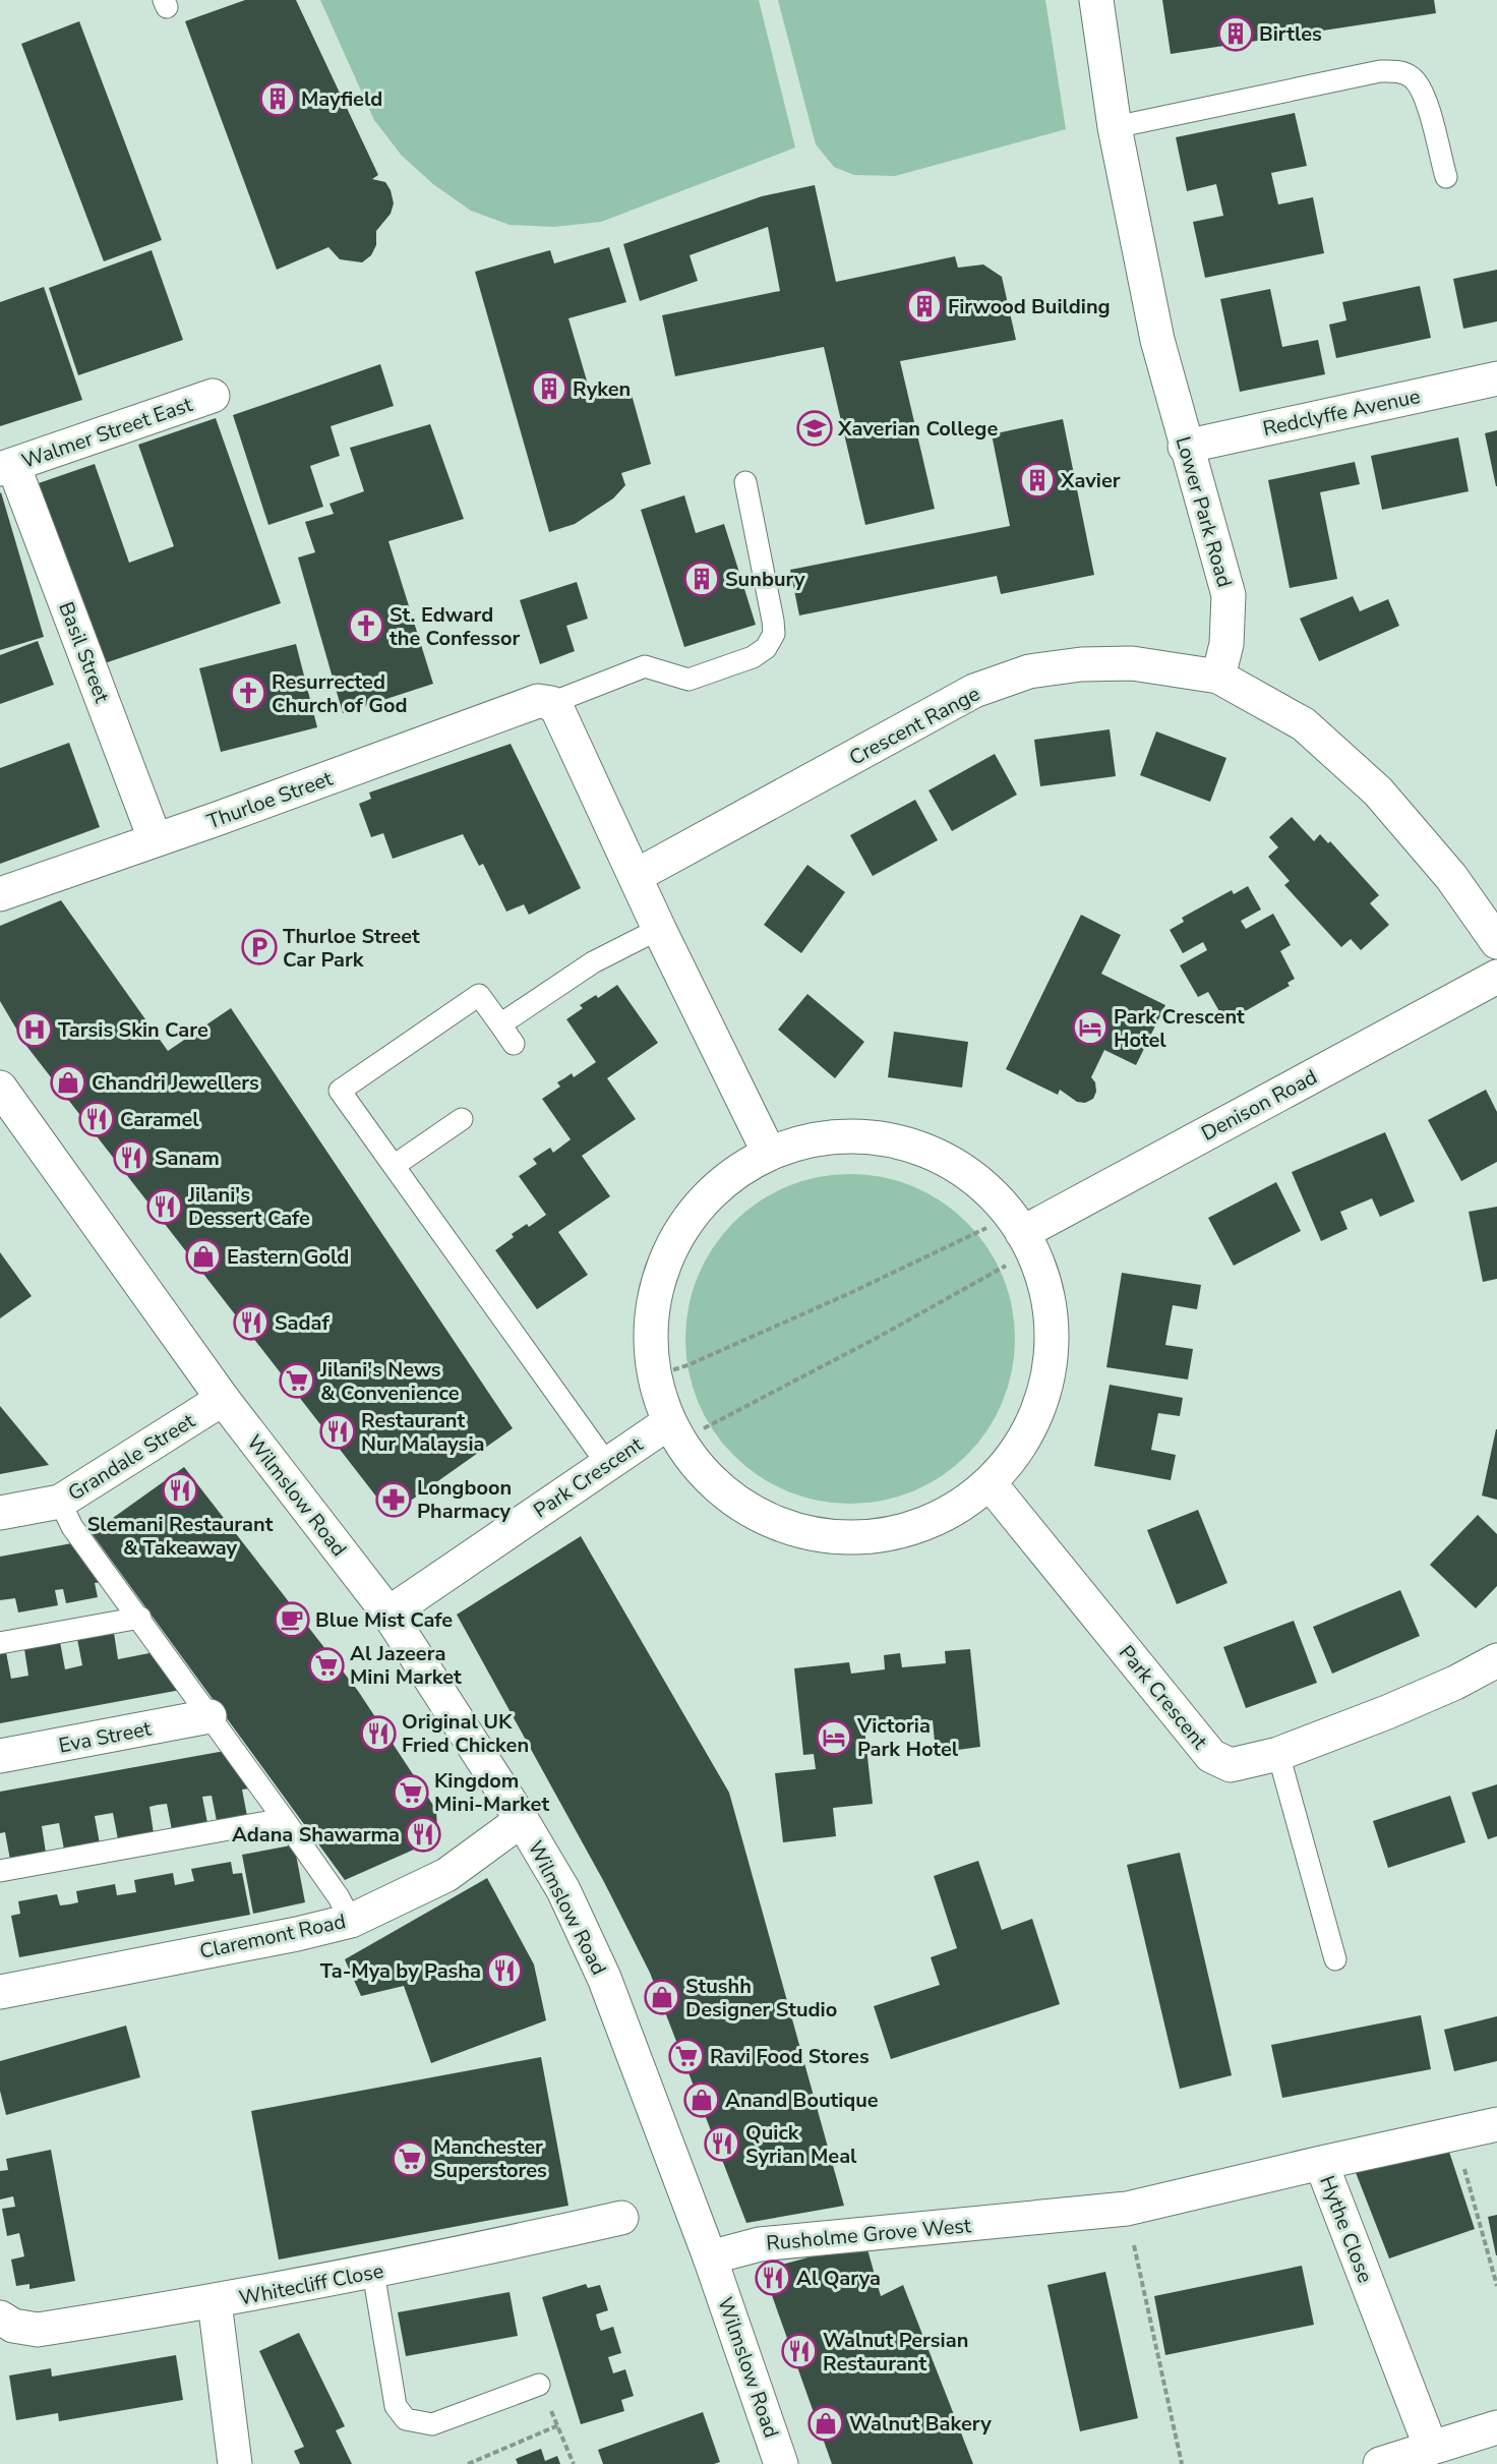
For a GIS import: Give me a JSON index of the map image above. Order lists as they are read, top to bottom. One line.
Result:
{"streets":{"main road":["Redclyffe Avenue","Walmer Street East","Lower Park Road","Basil Street","Crescent Range","Thurloe Street","Denison Road","Grandale Street","Park Crescent","Wilmslow Road","Eva Street","Claremont Road","Hythe Close","Rusholme Grove West","Whitecliff Close"]},"crossings":[["Redclyffe Avenue","Lower Park Road"],["Walmer Street East","Basil Street"],["Lower Park Road","Crescent Range"],["Basil Street","Thurloe Street"],["Grandale Street","Wilmslow Road"],["Park Crescent","Wilmslow Road"],["Wilmslow Road","Claremont Road"],["Wilmslow Road","Rusholme Grove West"],["Hythe Close","Rusholme Grove West"]],"places":{"building":["Birtles","Mayfield","Firwood Building","Ryken","Xavier","Sunbury"],"school or university":["Xaverian College"],"church":["St. Edward the Confessor","Resurrected Church of God"],"parking":["Thurloe Street Car Park"],"hotel":["Park Crescent Hotel","Victoria Park Hotel"],"hospital":["Tarsis Skin Care"],"shop":["Chandri Jewellers","Eastern Gold","Stushh Designer Studio","Anand Boutique","Walnut Bakery"],"restaurant":["Caramel","Sanam","Jilani's Dessert Cafe","Sadaf","Restaurant Nur Malaysia","Slemani Restaurant & Takeaway","Original UK Fried Chicken","Adana Shawarma","Ta-Mya by Pasha","Quick Syrian Meal","Al Qarya","Walnut Persian Restaurant"],"supermarket":["Jilani's News & Convenience","Al Jazeera Mini Market","Kingdom Mini-Market","Ravi Food Stores","Manchester Superstores"],"pharmacy":["Longboon Pharmacy"],"cafe":["Blue Mist Cafe"]}}
